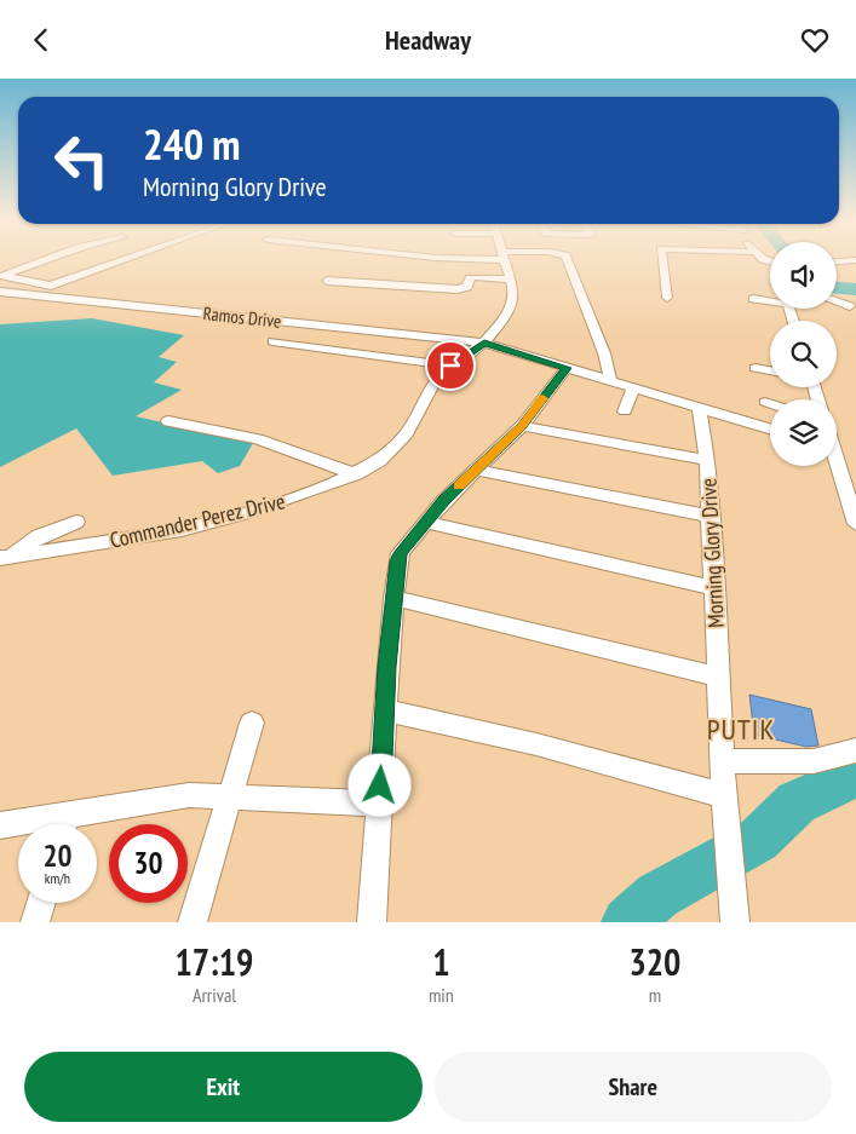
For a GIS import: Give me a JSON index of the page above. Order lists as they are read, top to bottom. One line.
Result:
{"streets":{"street":["Ramos Drive","Commander Perez Drive","Morning Glory Drive"]},"crossings":[["Ramos Drive","Commander Perez Drive"]],"districts":["PUTIK"],"page":{"header":"Headway","turn":["240 m","Morning Glory Drive"],"speed":"20 km/h","limit":"30","eta":["17:19","Arrival","1","min","320","m"],"buttons":["Exit","Share"]}}
